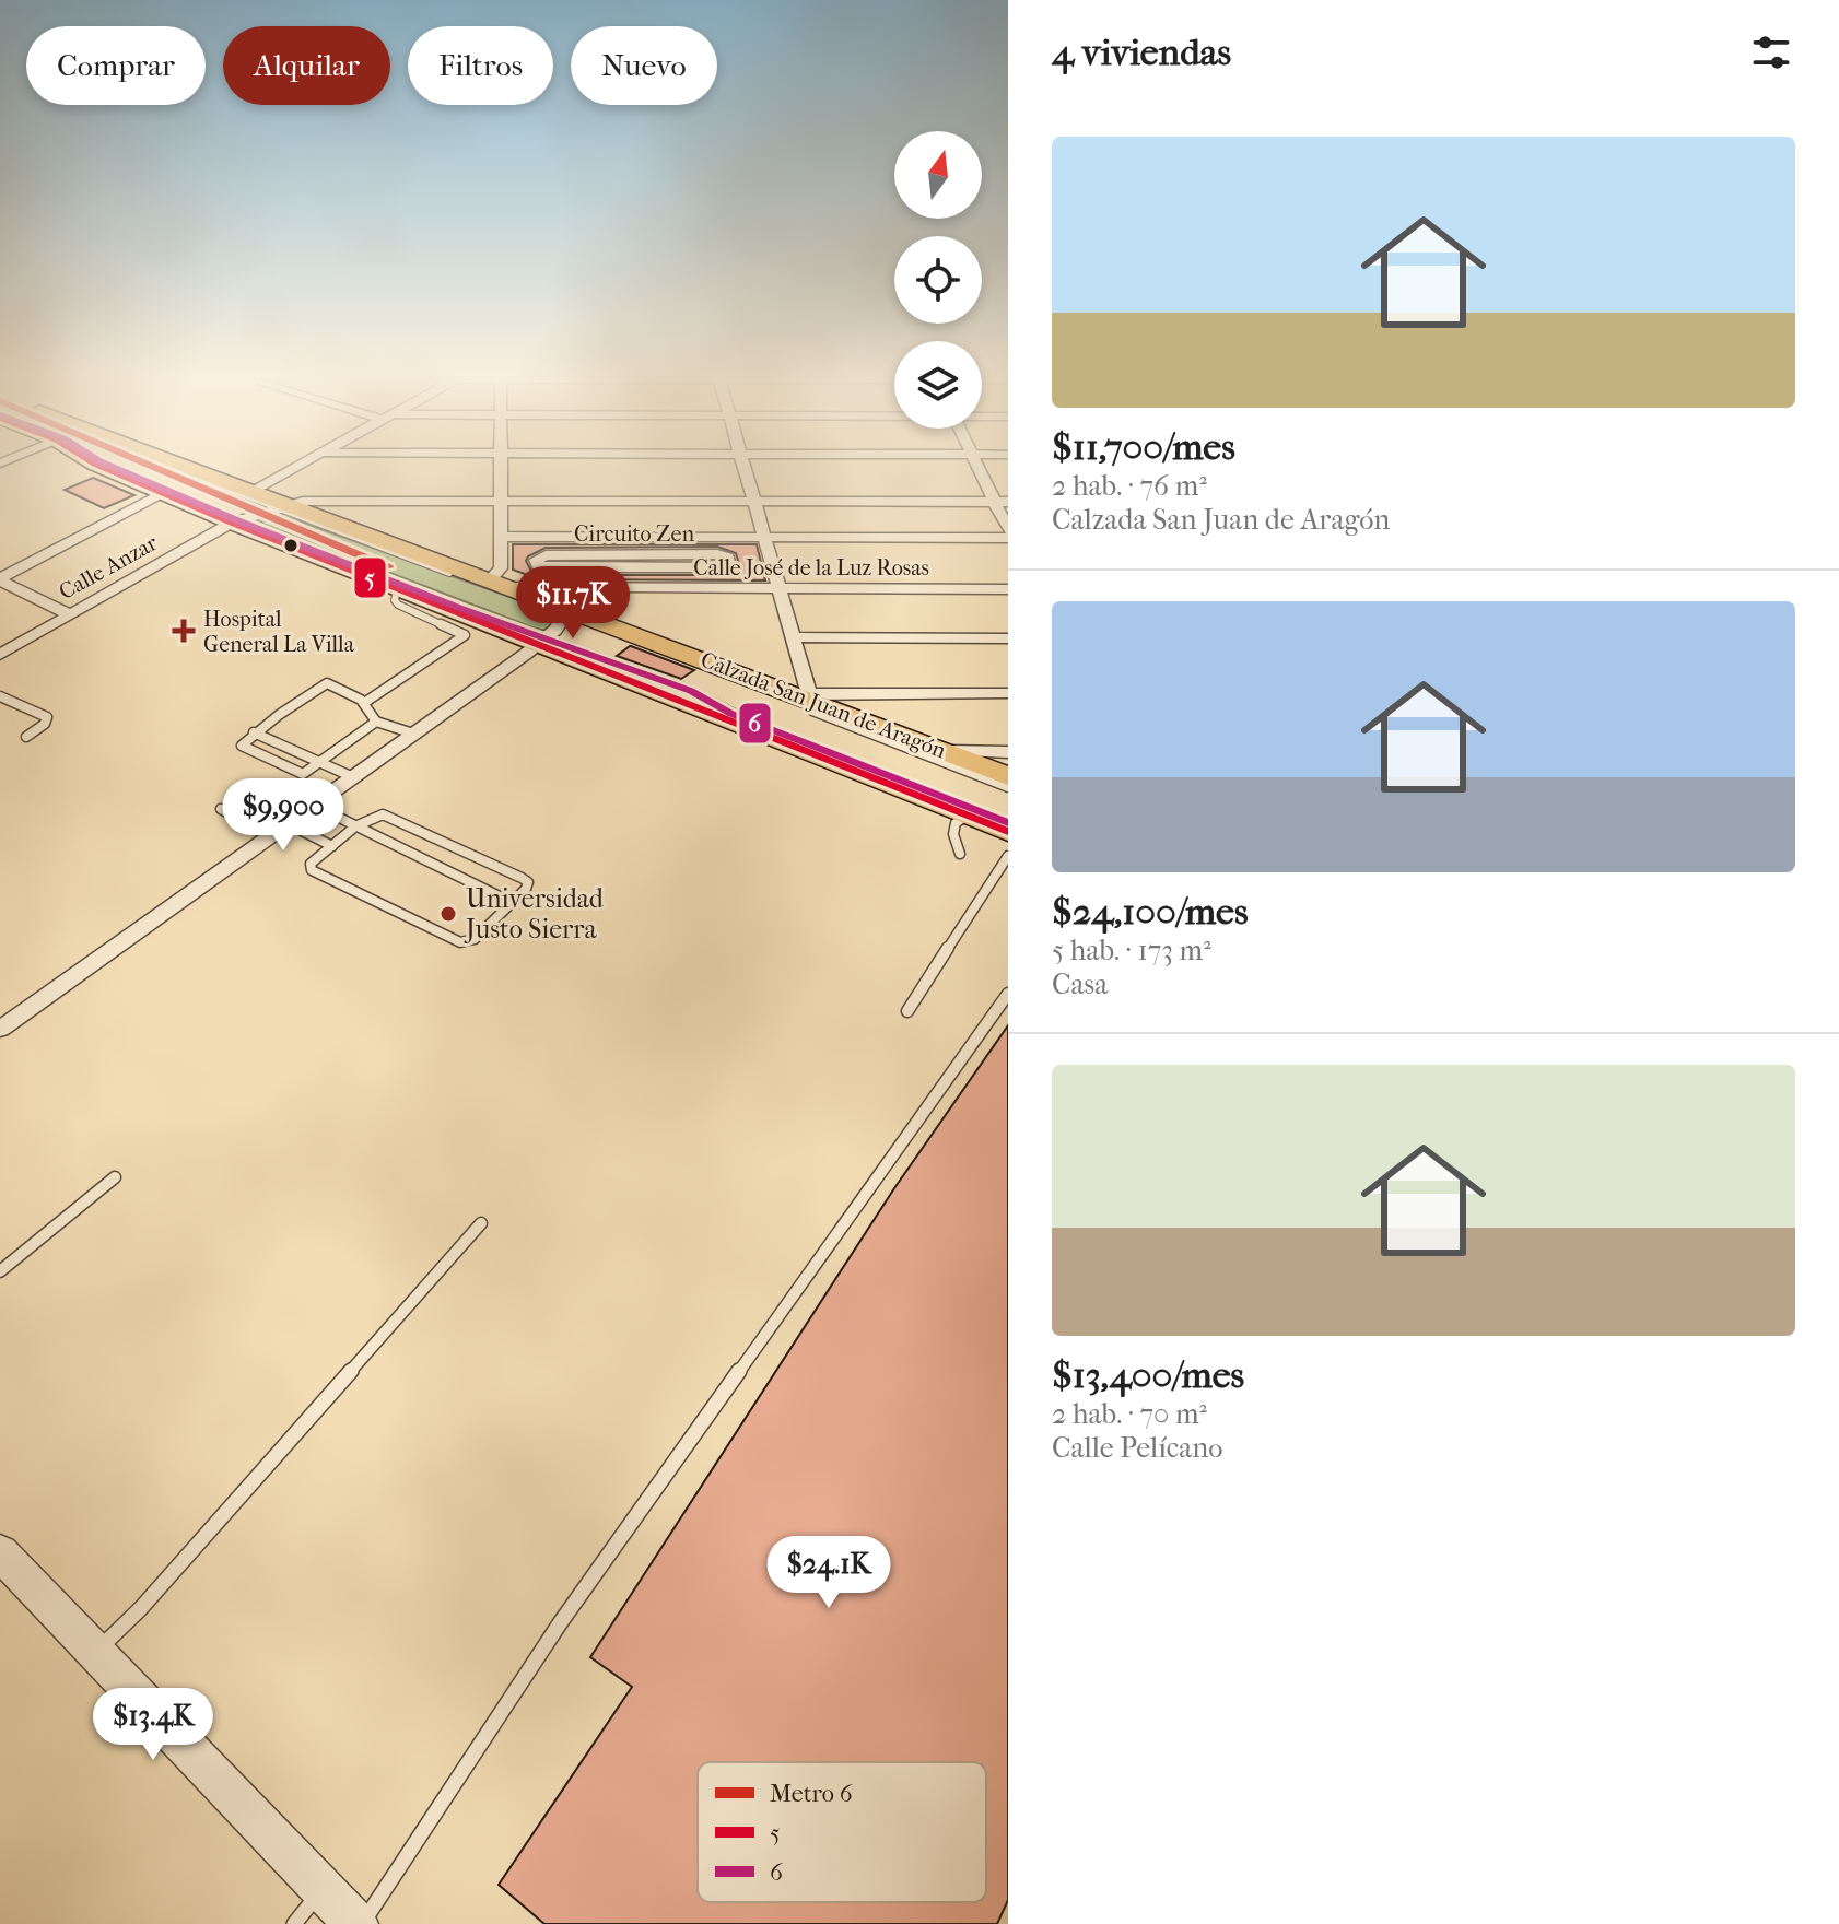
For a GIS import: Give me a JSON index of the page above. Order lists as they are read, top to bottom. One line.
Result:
{"streets":{"main road":["Calzada San Juan de Aragón"],"street":["Circuito Zen","Calle Anzar","Calle José de la Luz Rosas"]},"crossings":[["Circuito Zen","Calle José de la Luz Rosas"],["Calle Anzar","Calzada San Juan de Aragón"],["Calle José de la Luz Rosas","Calzada San Juan de Aragón"]],"places":{"health":["Hospital General La Villa"],"other":["Universidad Justo Sierra"]},"lines":["metro line 6","transit line 5","transit line 6"],"legend":["Metro 6","5","6"],"north":"top","page":{"heading":"4 viviendas","chip":["Comprar","Alquilar","Filtros","Nuevo"],"list":[{"name":"$11,700/mes","note":"2 hab. · 76 m² · Calzada San Juan de Aragón"},{"name":"$24,100/mes","note":"5 hab. · 173 m² · Casa"},{"name":"$13,400/mes","note":"2 hab. · 70 m² · Calle Pelícano"}],"price":["$11.7K","$9,900","$24.1K","$13.4K"]}}
